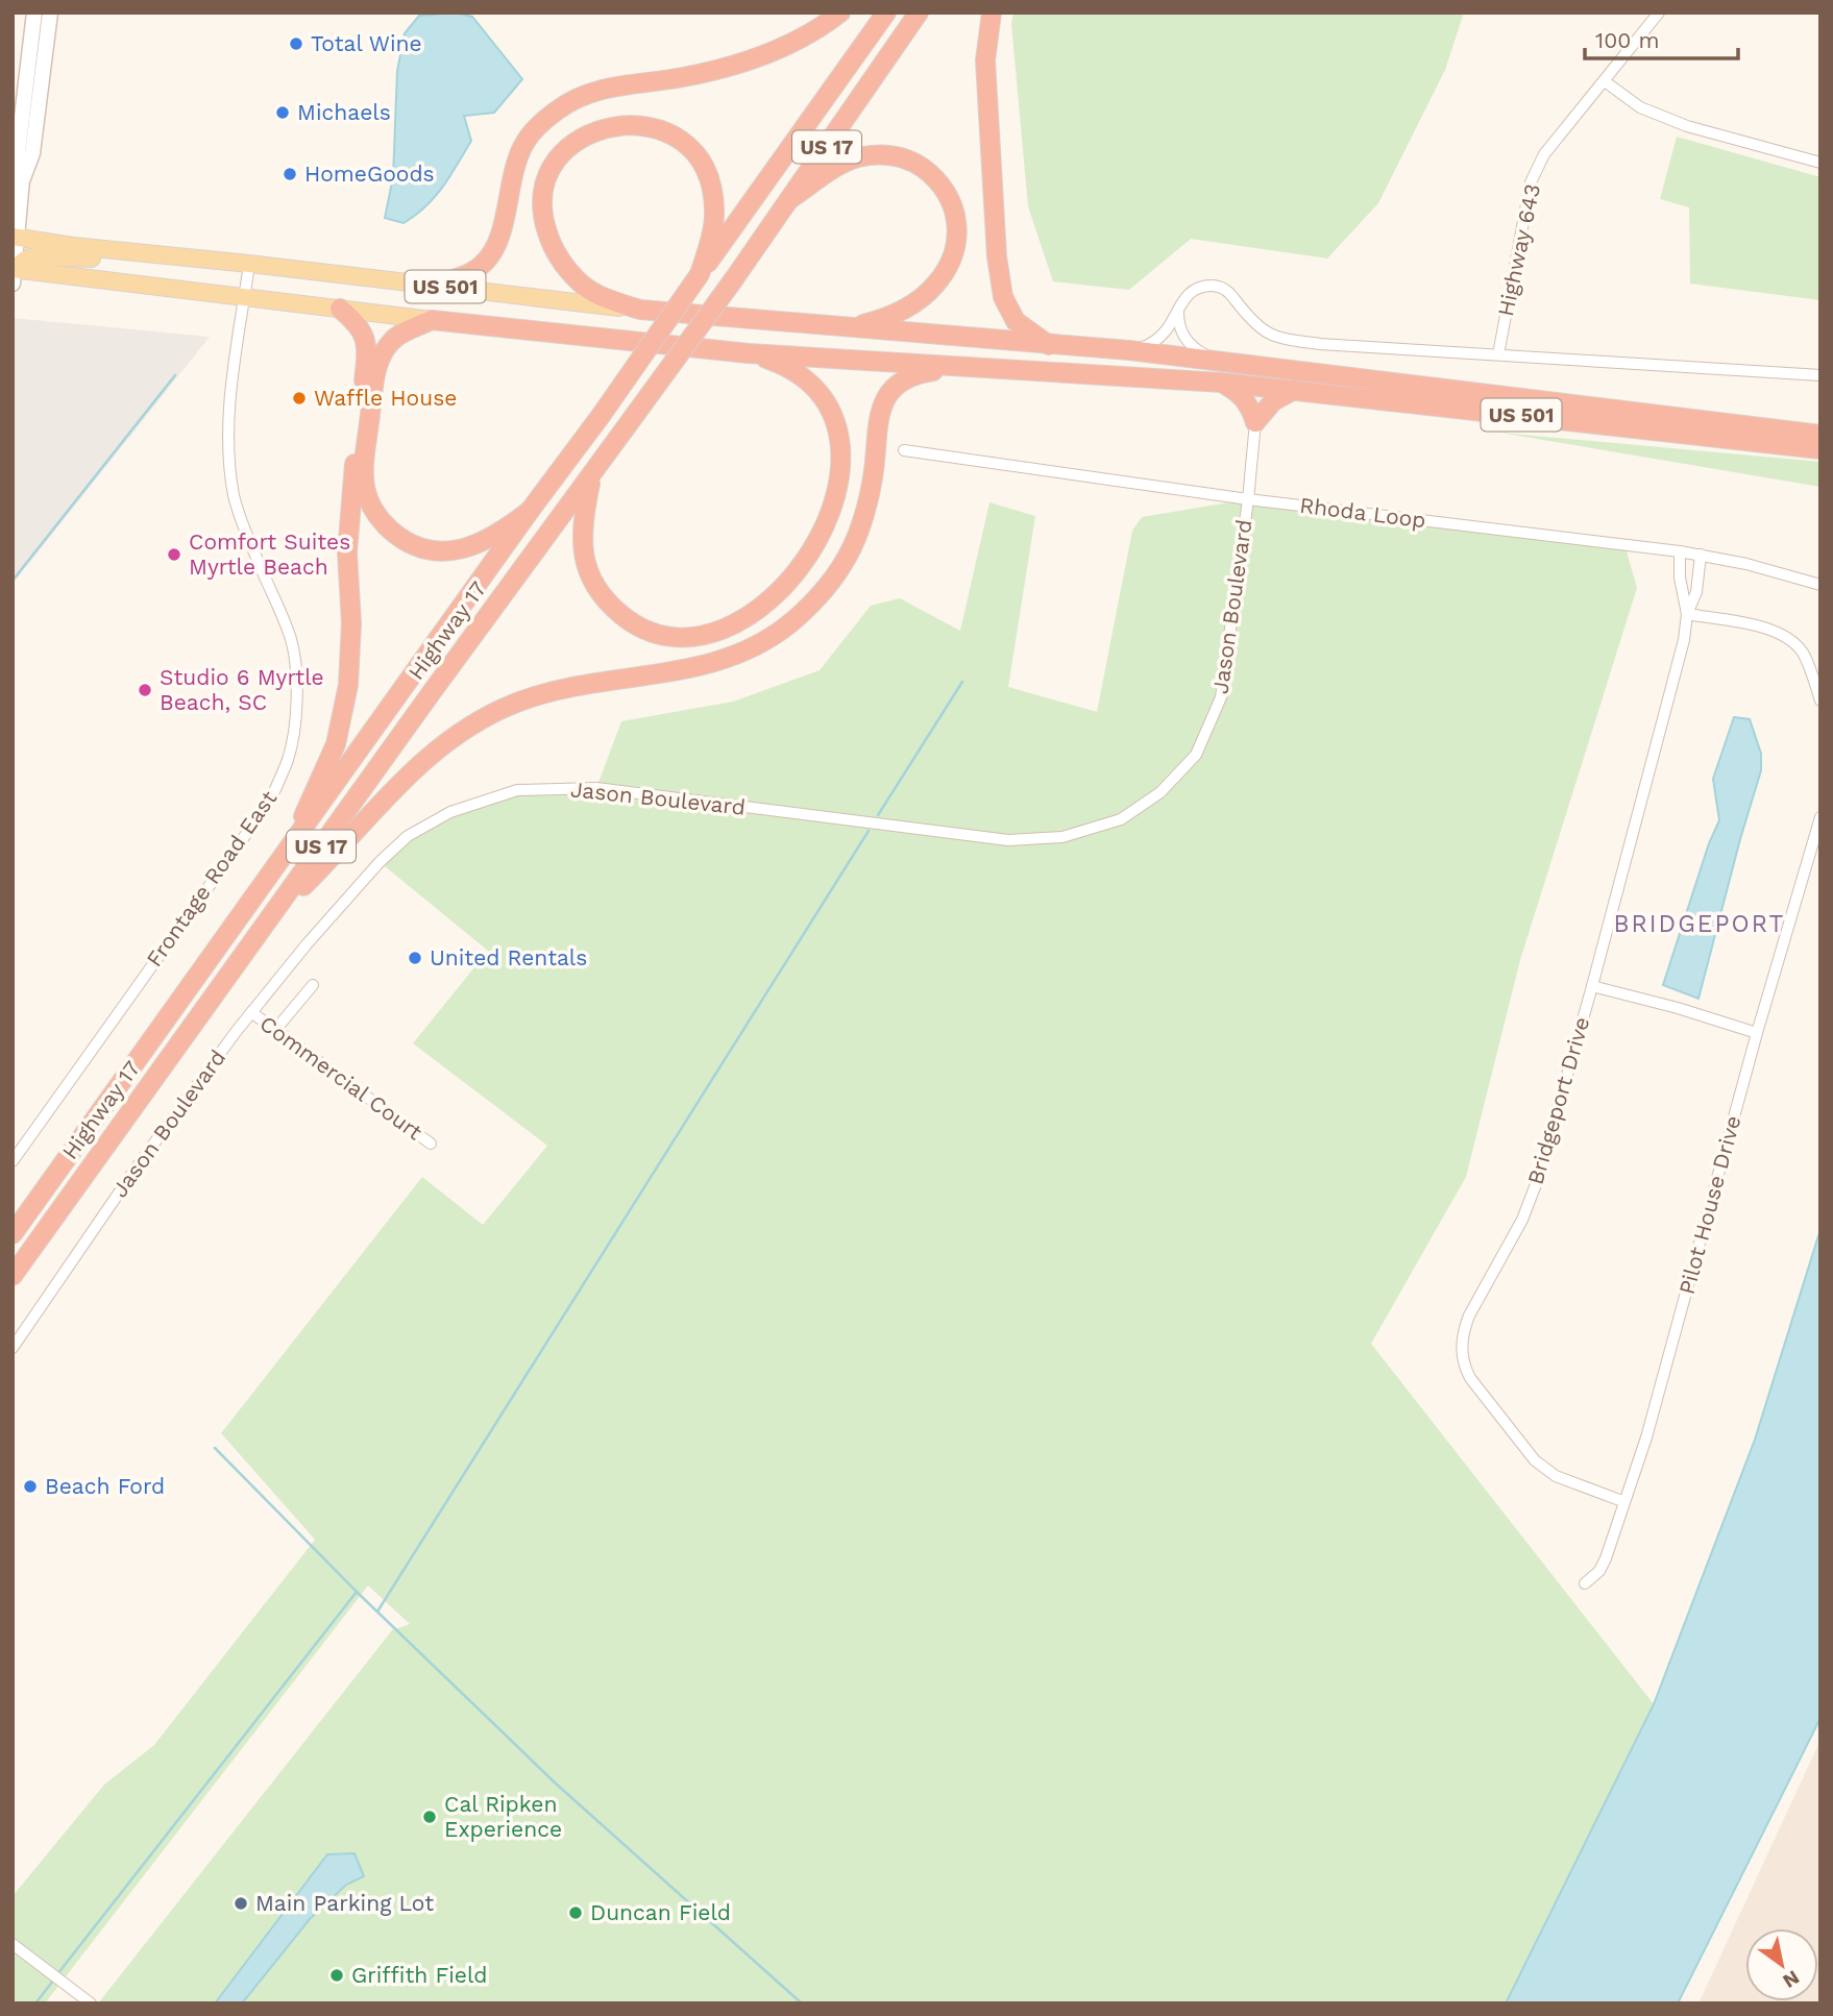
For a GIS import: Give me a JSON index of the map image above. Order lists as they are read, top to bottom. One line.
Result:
{"streets":{"highway":["US 17","US 501","Highway 17"],"street":["Highway 643","Rhoda Loop","Jason Boulevard","Frontage Road East","Commercial Court","Bridgeport Drive","Pilot House Drive"]},"crossings":[["US 501","Frontage Road East"],["Rhoda Loop","Jason Boulevard"],["Rhoda Loop","Bridgeport Drive"],["Jason Boulevard","Commercial Court"],["Bridgeport Drive","Pilot House Drive"]],"districts":["BRIDGEPORT"],"places":["Total Wine","Michaels","HomeGoods","Waffle House","Comfort Suites Myrtle Beach","Studio 6 Myrtle Beach, SC","United Rentals","Beach Ford","Cal Ripken Experience","Main Parking Lot","Duncan Field","Griffith Field"],"scale_bar":"100 m","north":"bottom right"}
